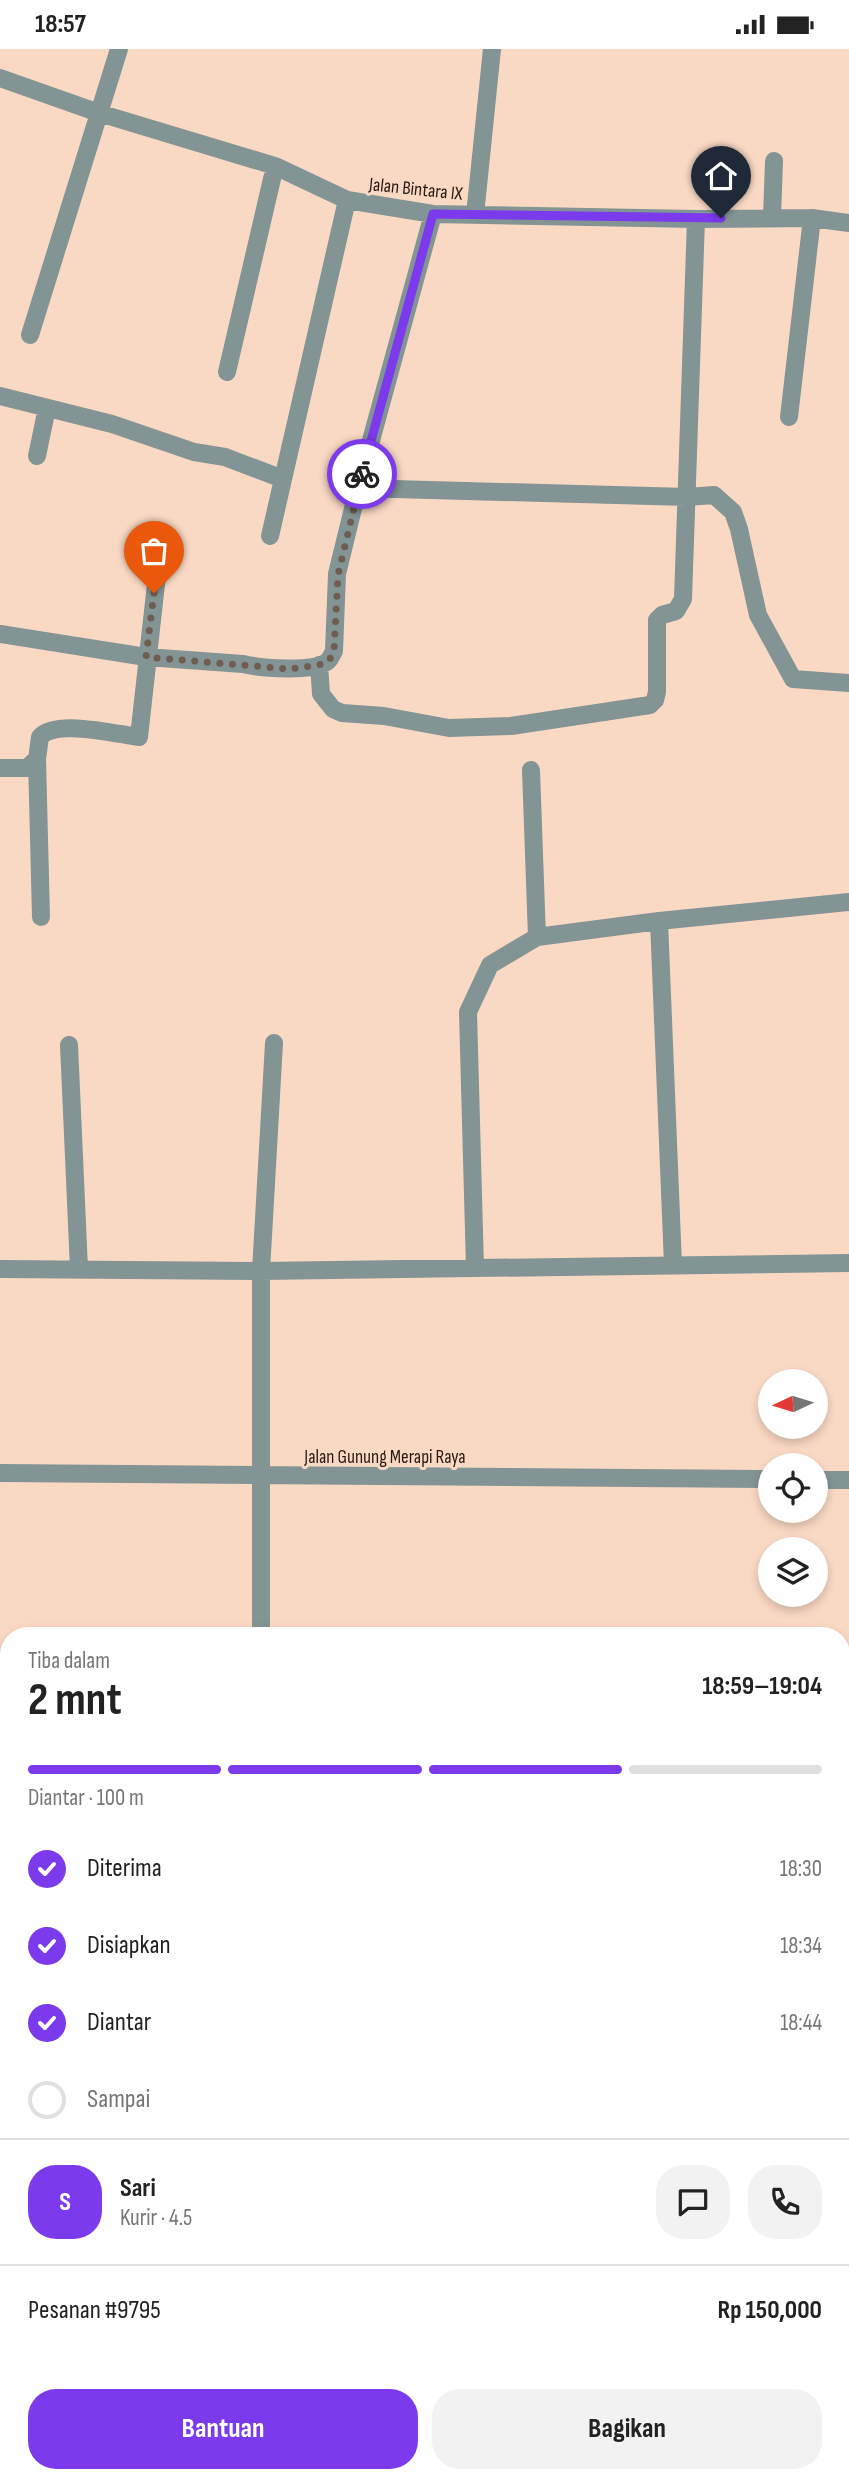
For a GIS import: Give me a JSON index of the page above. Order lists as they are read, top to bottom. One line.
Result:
{"streets":{"street":["Jalan Bintara IX","Jalan Gunung Merapi Raya"]},"north":"left","page":{"status":"18:57","heading":["2 mnt","Tiba dalam","18:59–19:04"],"panel":["Sari","Kurir · 4.5","Pesanan #9795","Rp 150,000"],"bar":"Diantar · 100 m","list":[["Diterima","18:30"],["Disiapkan","18:34"],["Diantar","18:44"],"Sampai"],"round":"S","buttons":["Bantuan","Bagikan"]}}
